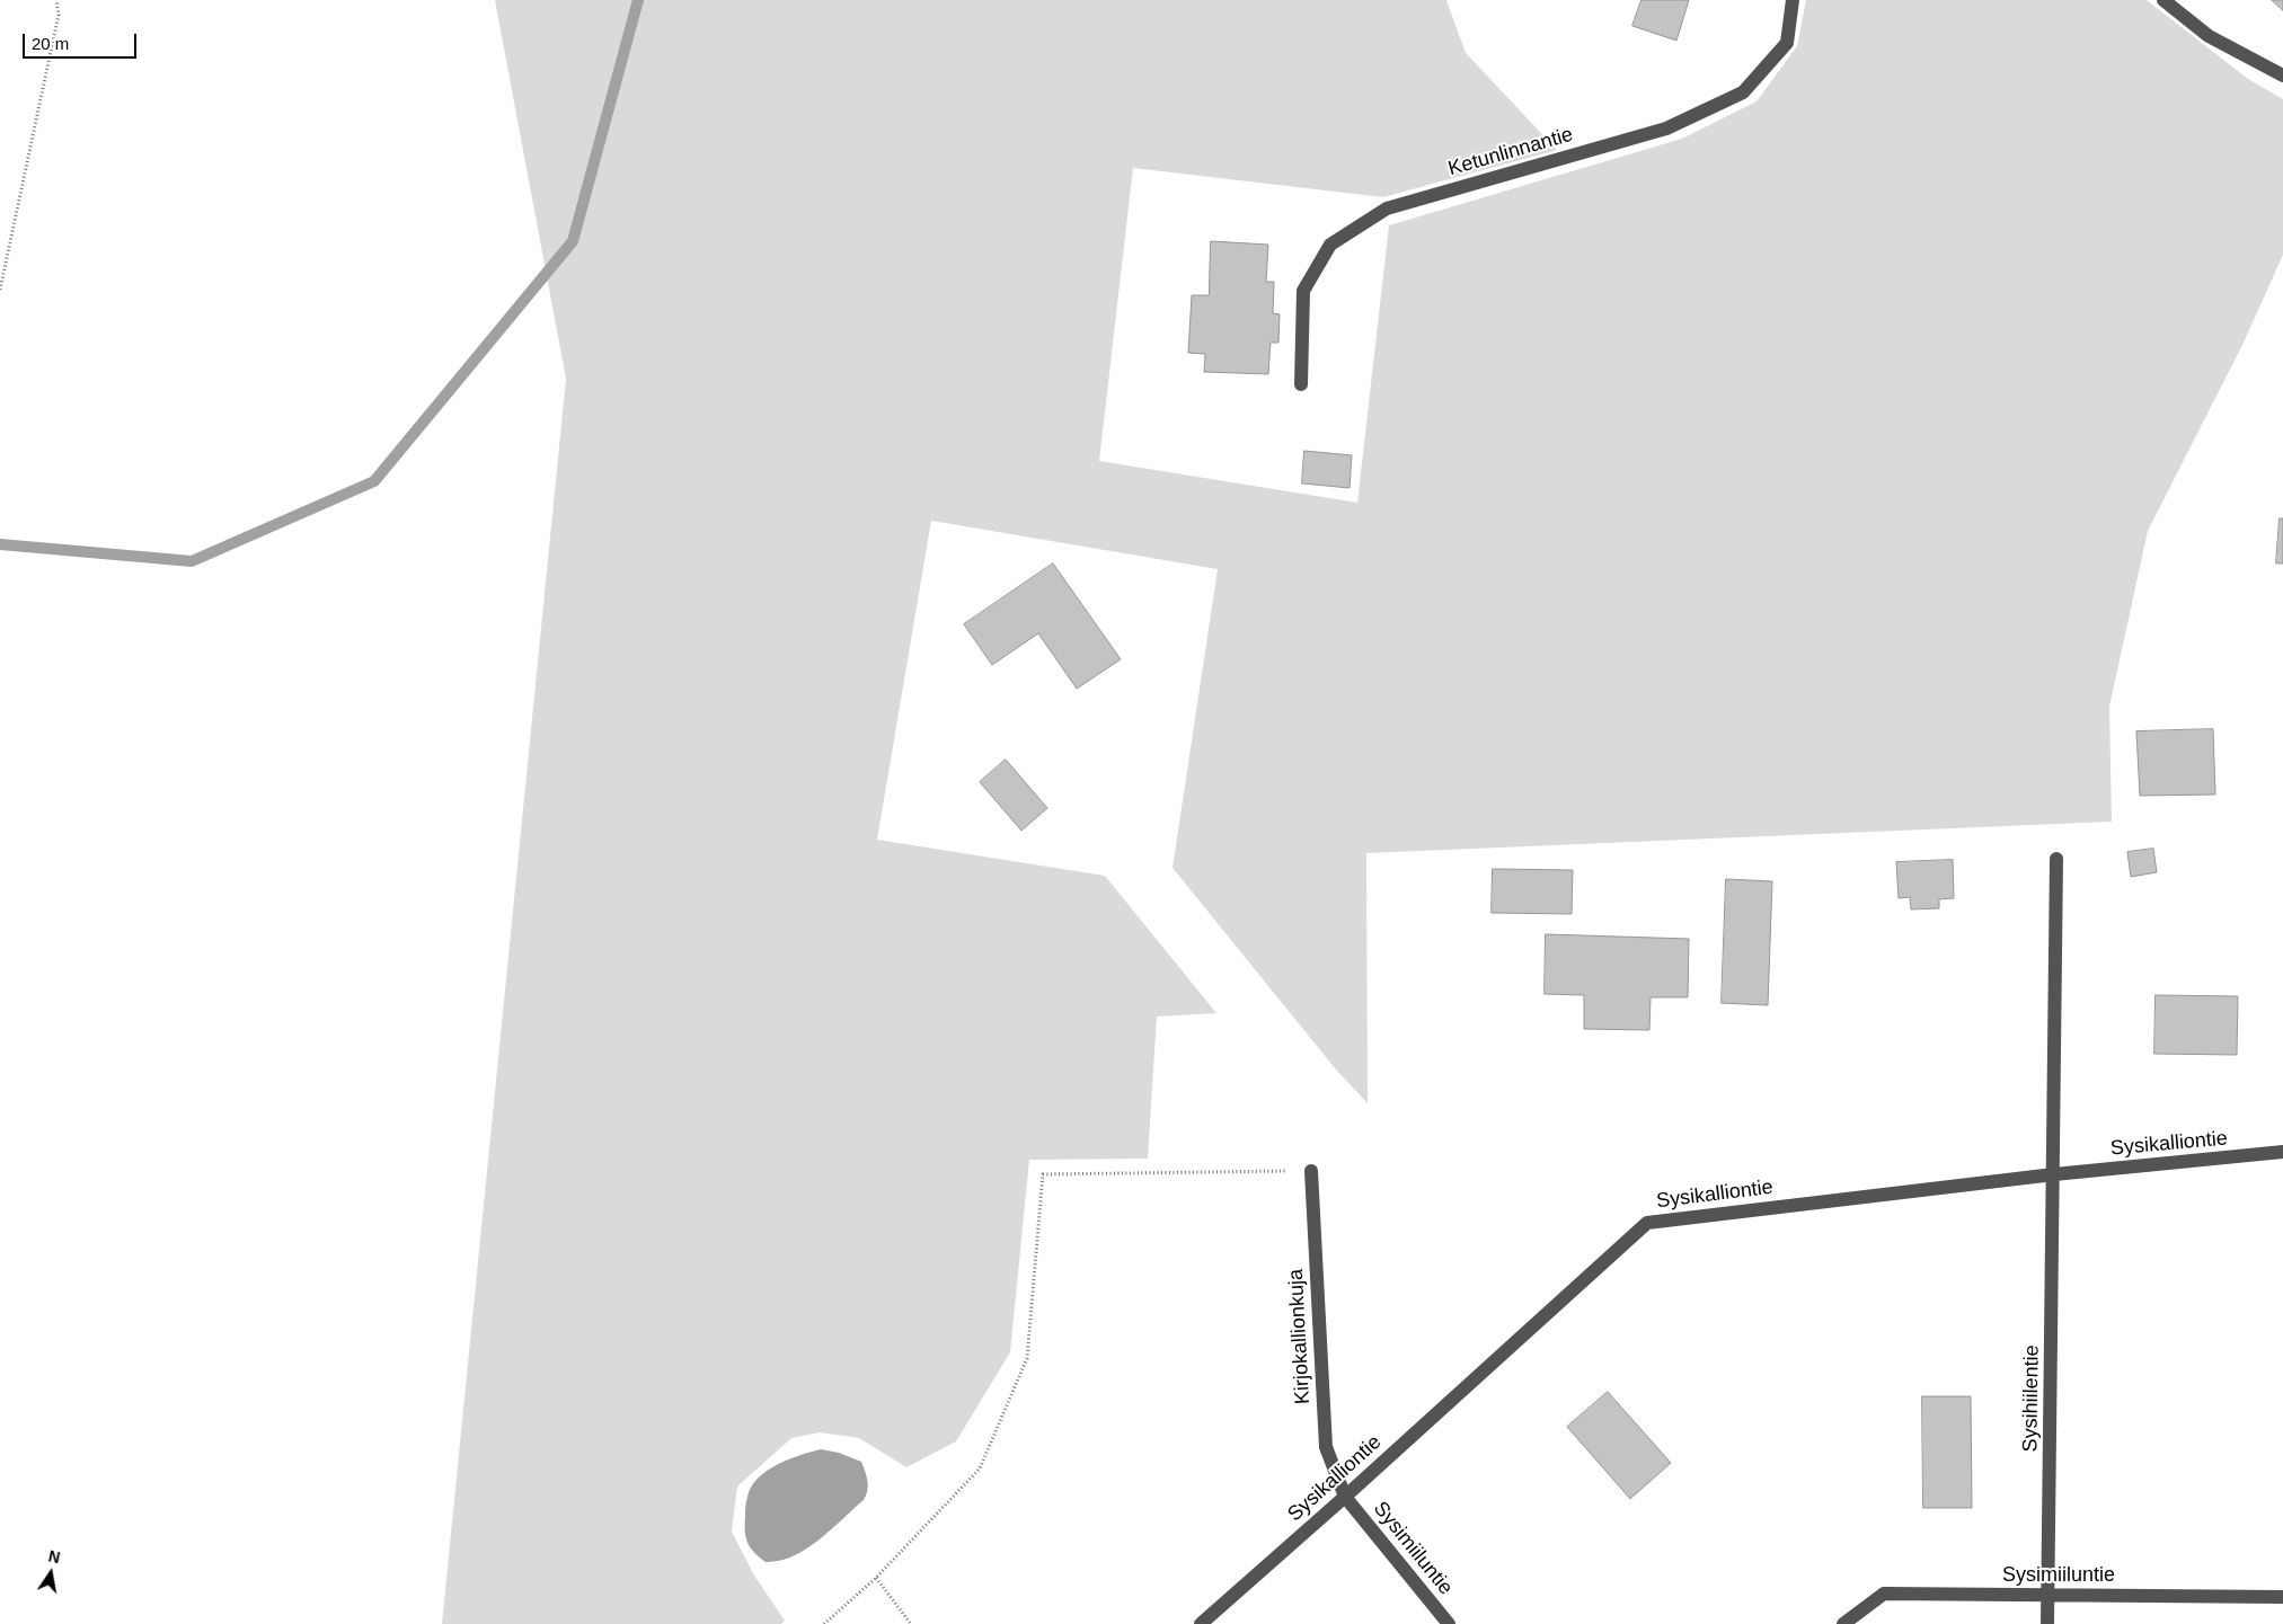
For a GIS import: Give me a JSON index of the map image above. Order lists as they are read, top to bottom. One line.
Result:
{"streets":{"street":["Ketunlinnantie","Sysikalliontie","Kirjokallionkuja","Sysihiilentie","Sysimiiluntie"]},"crossings":[["Sysikalliontie","Kirjokallionkuja"],["Sysikalliontie","Sysihiilentie"],["Sysikalliontie","Sysimiiluntie"],["Kirjokallionkuja","Sysimiiluntie"],["Sysihiilentie","Sysimiiluntie"]],"scale_bar":"20 m","north":"top"}
